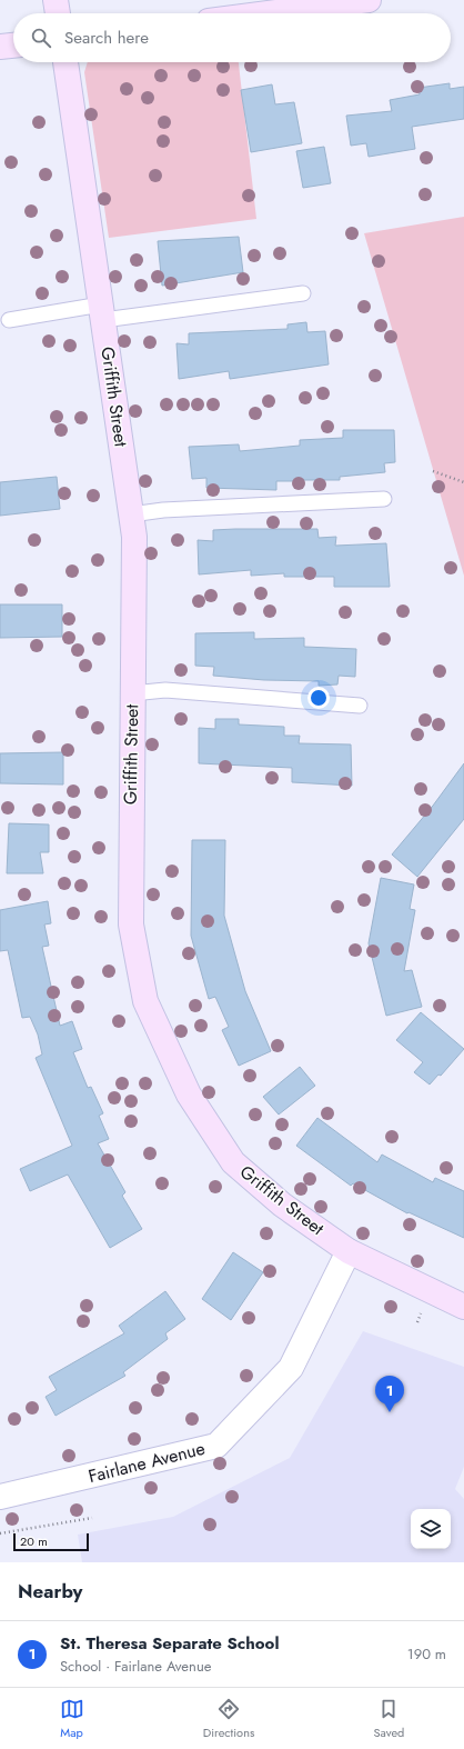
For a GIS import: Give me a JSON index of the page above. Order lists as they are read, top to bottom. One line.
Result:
{"streets":{"street":["Griffith Street","Fairlane Avenue"]},"crossings":[["Griffith Street","Fairlane Avenue"]],"scale_bar":"20 m","page":{"search":"Search here","pins":"1","scale":"20 m","heading":"Nearby","list":[{"mark":"1","name":"St. Theresa Separate School","note":"School · Fairlane Avenue","value":"190 m"}],"nav":["Map","Directions","Saved"]}}
